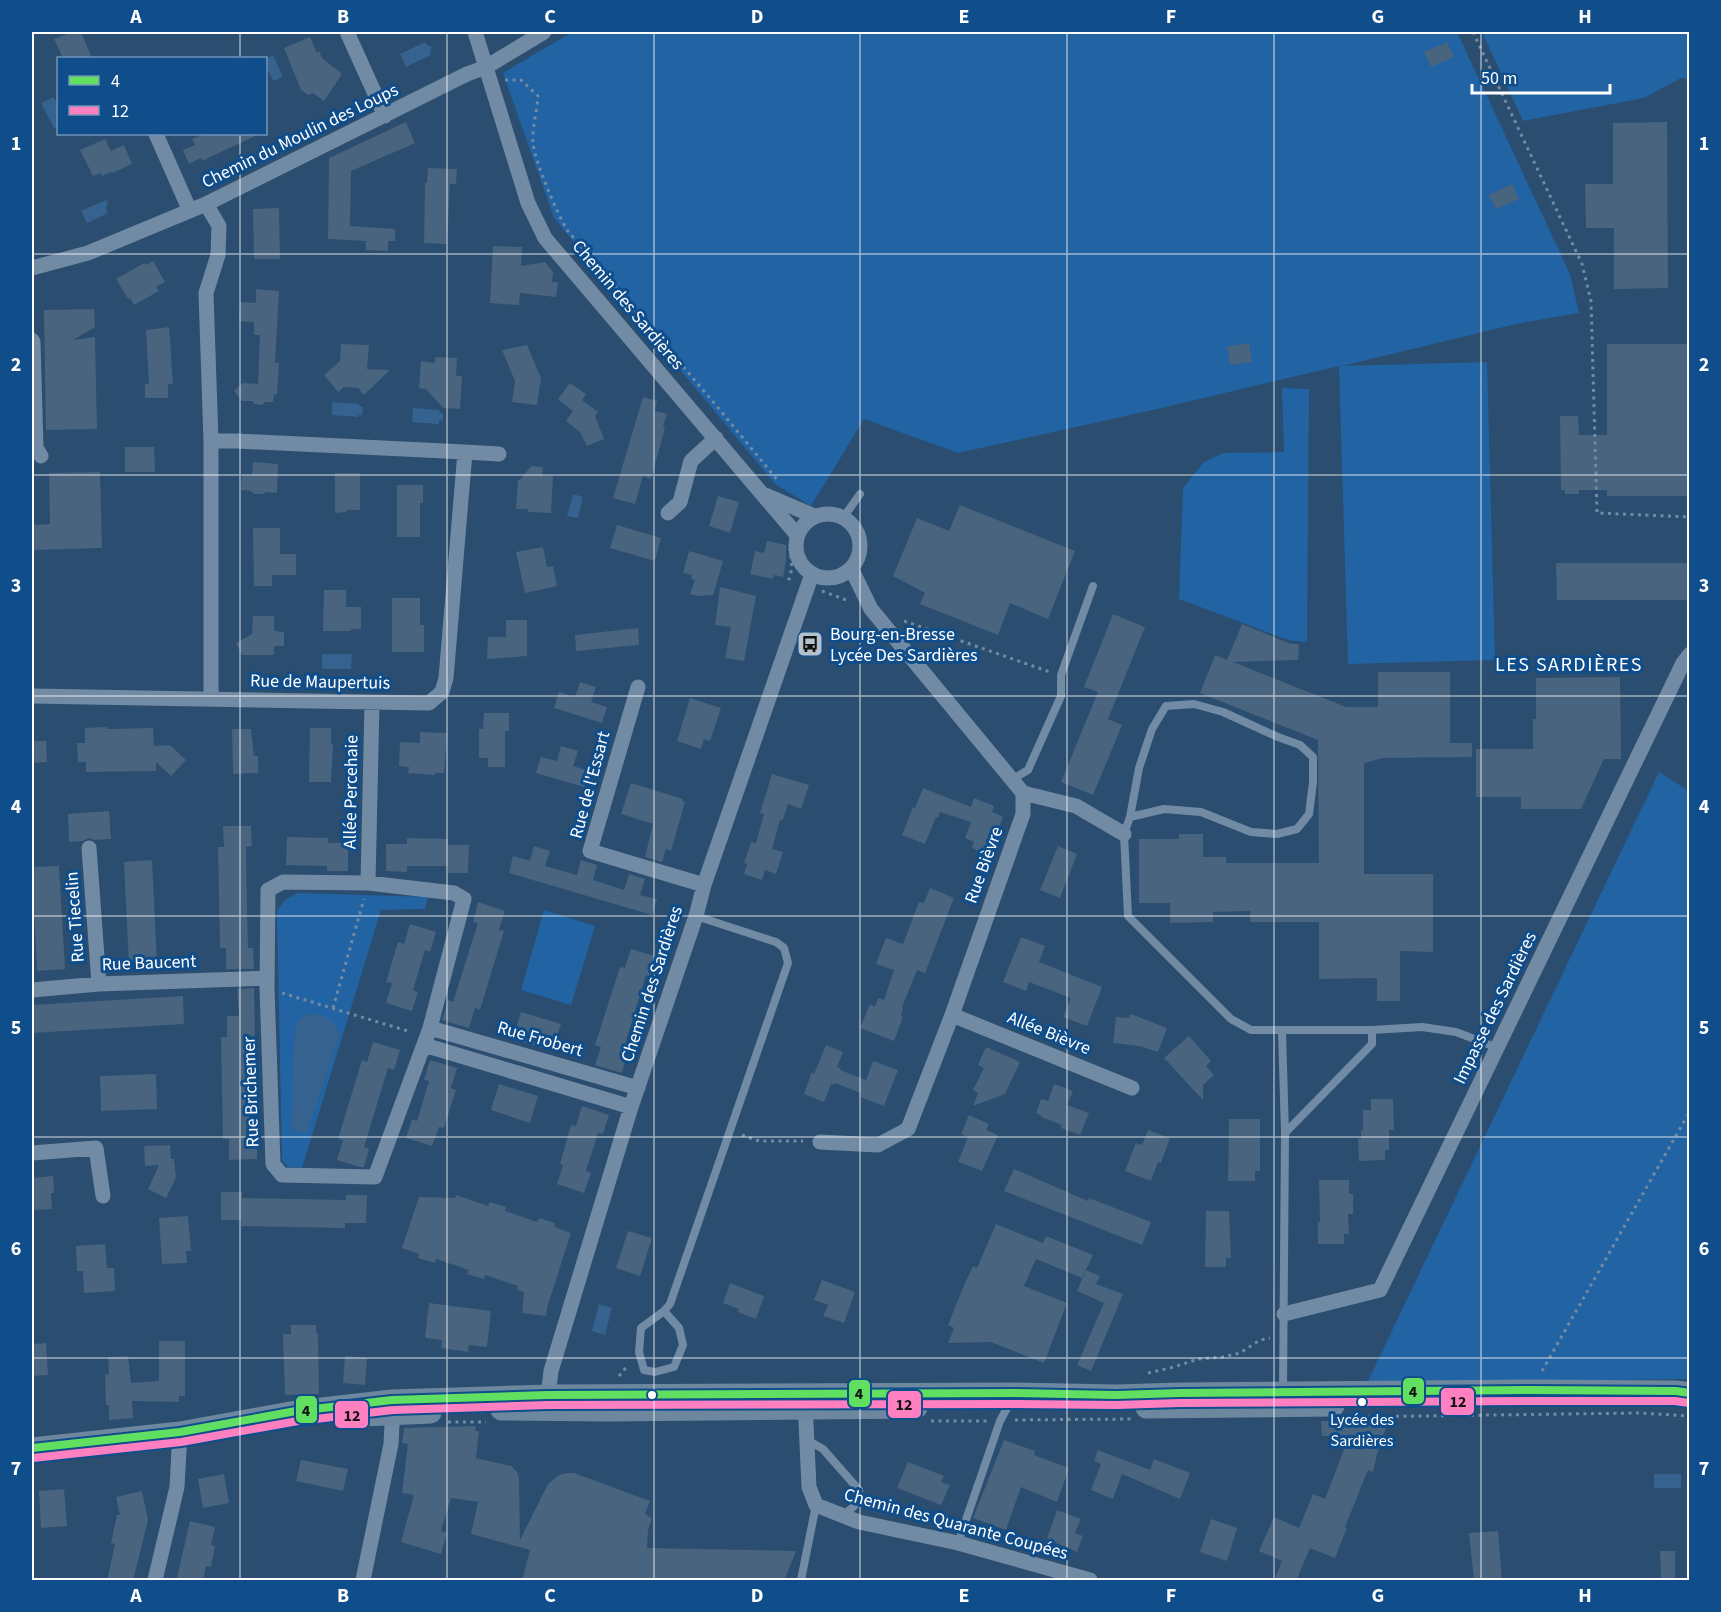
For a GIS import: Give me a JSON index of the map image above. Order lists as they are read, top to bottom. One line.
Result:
{"streets":{"street":["Chemin du Moulin des Loups","Chemin des Sardières","Rue de Maupertuis","Rue de l'Essart","Allée Percehaie","Rue Bièvre","Rue Tiecelin","Rue Baucent","Impasse des Sardières","Allée Bièvre","Rue Frobert","Rue Brichemer","Chemin des Quarante Coupées"]},"crossings":[["Chemin du Moulin des Loups","Chemin des Sardières"],["Chemin des Sardières","Rue de l'Essart"],["Chemin des Sardières","Rue Frobert"],["Rue de Maupertuis","Allée Percehaie"],["Allée Percehaie","Rue Brichemer"],["Rue Bièvre","Allée Bièvre"],["Rue Tiecelin","Rue Baucent"],["Rue Baucent","Rue Brichemer"],["Rue Frobert","Rue Brichemer"]],"districts":["LES SARDIÈRES"],"places":{"bus stop":["Bourg-en-Bresse Lycée Des Sardières"],"other":["Lycée des Sardières"]},"lines":["transit line 4","transit line 12"],"legend":["4","12"],"scale_bar":"50 m","grid":{"columns":["A","B","C","D","E","F","G","H"],"rows":["1","2","3","4","5","6","7"]}}
